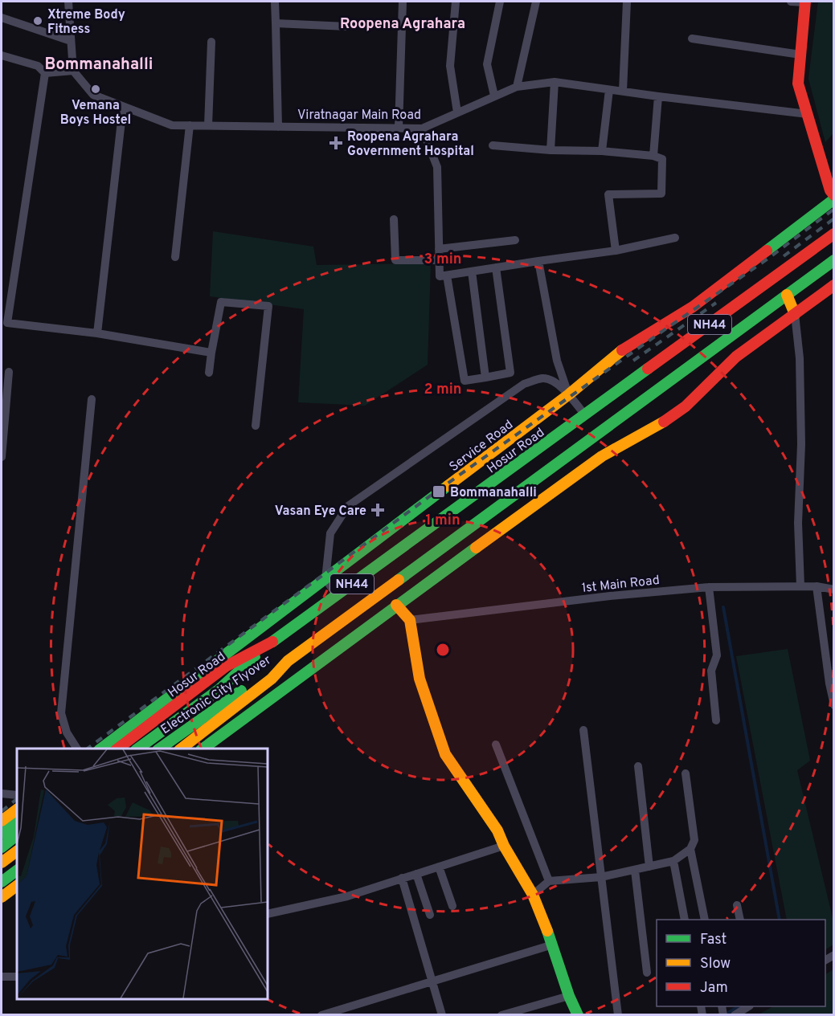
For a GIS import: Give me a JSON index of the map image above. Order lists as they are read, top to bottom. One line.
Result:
{"streets":{"main road":["NH44","Service Road","Hosur Road","Electronic City Flyover"],"street":["Viratnagar Main Road","1st Main Road"]},"crossings":[["NH44","Electronic City Flyover"],["Hosur Road","Electronic City Flyover"]],"districts":["Roopena Agrahara","Bommanahalli"],"places":{"other":["Xtreme Body Fitness","Vemana Boys Hostel"],"health":["Roopena Agrahara Government Hospital","Vasan Eye Care"],"transit":["Bommanahalli"]},"legend":["Fast","Slow","Jam"],"rings":["3 min","2 min","1 min"]}
